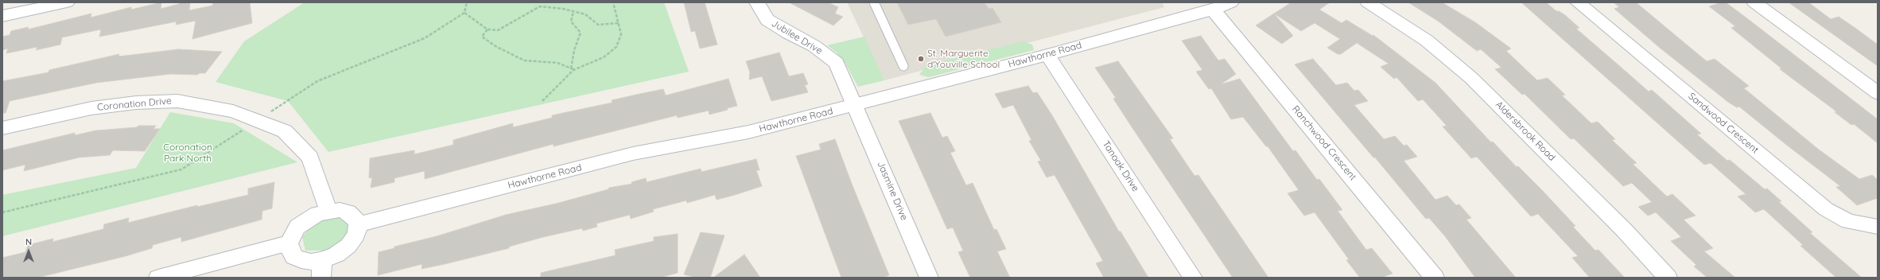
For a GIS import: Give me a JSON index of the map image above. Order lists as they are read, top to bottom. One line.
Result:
{"streets":{"street":["Jubilee Drive","Hawthorne Road","Coronation Drive","Sandwood Crescent","Aldersbrook Road","Ranchwood Crescent","Tanoak Drive","Jasmine Drive"]},"crossings":[["Jubilee Drive","Hawthorne Road"],["Jubilee Drive","Jasmine Drive"],["Hawthorne Road","Coronation Drive"],["Hawthorne Road","Ranchwood Crescent"],["Hawthorne Road","Tanoak Drive"],["Hawthorne Road","Jasmine Drive"]],"parks":["Coronation Park North"],"places":["St. Marguerite d'Youville School"],"north":"top"}
